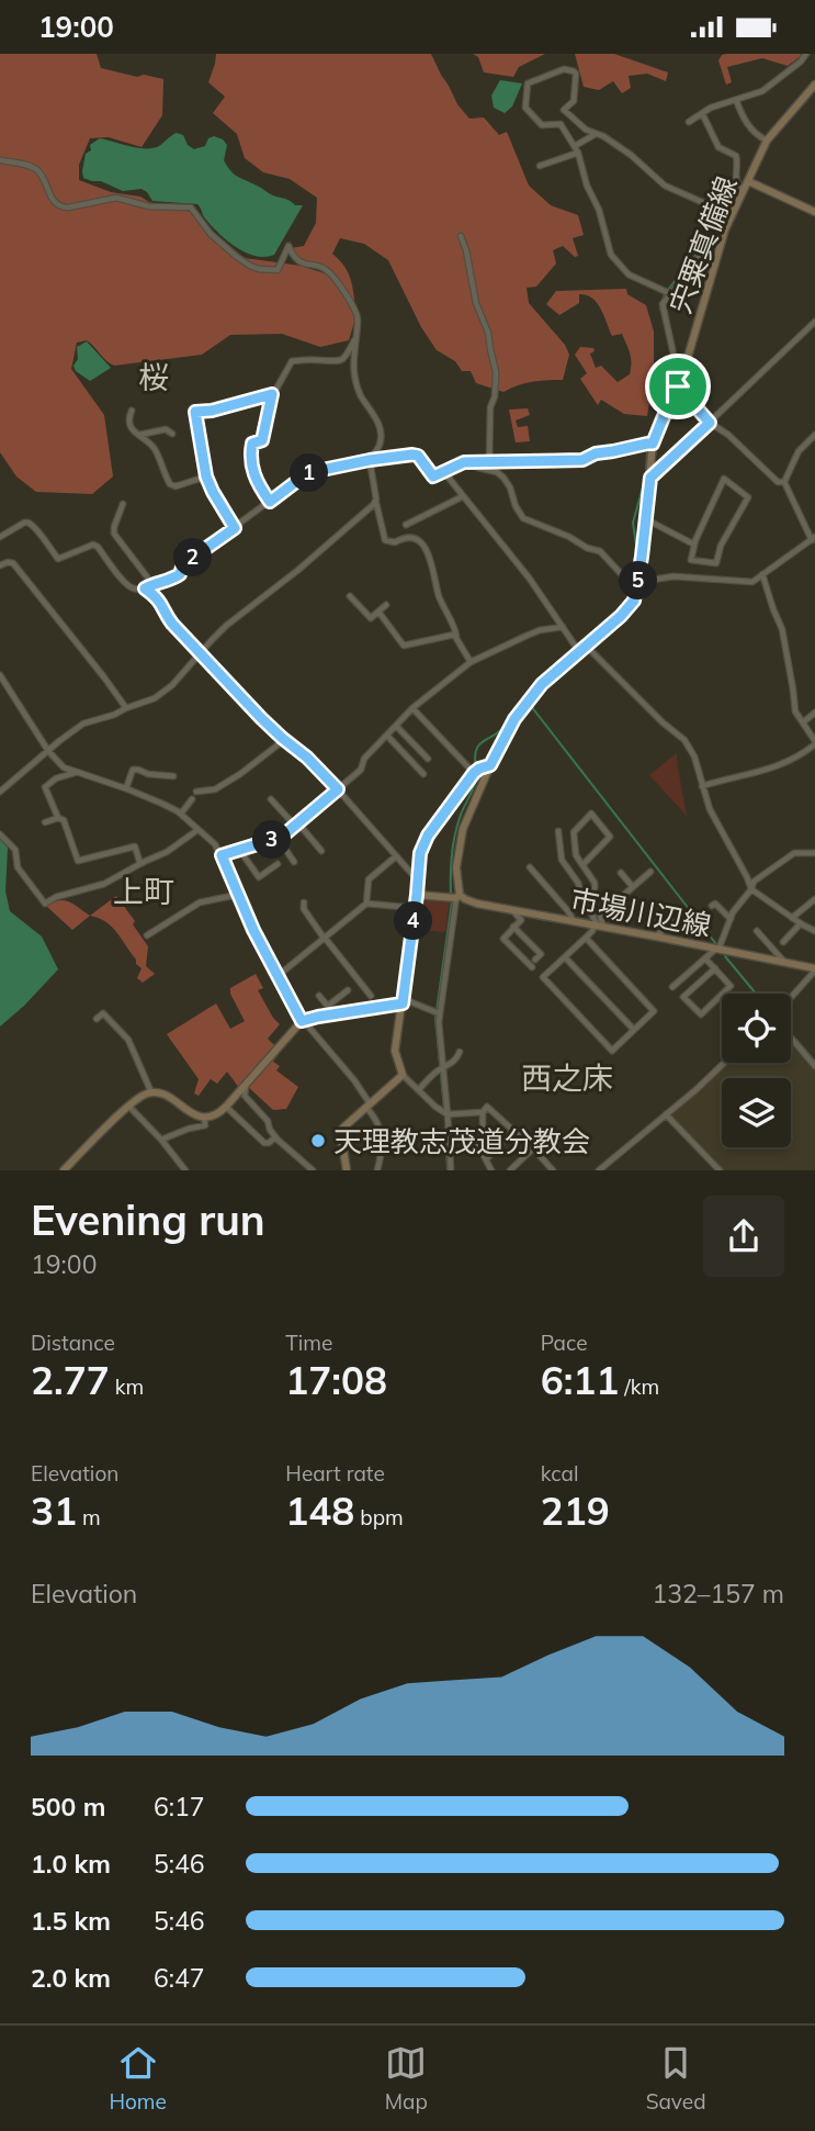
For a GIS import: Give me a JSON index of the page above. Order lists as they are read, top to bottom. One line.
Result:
{"streets":{"main road":["宍粟真備線","市場川辺線"]},"crossings":[["宍粟真備線","市場川辺線"]],"districts":["桜","上町","西之床"],"places":["天理教志茂道分教会"],"page":{"status":"19:00","pins":["1","2","5","3","4"],"heading":["Evening run","19:00"],"stats":[["Distance","2.77 km"],["Time","17:08"],["Pace","6:11 /km"],["Elevation","31 m"],["Heart rate","148 bpm"],["kcal","219"]],"chart":["Elevation","132–157 m"],"list":[{"name":"500 m","note":"6:17"},{"name":"1.0 km","note":"5:46"},{"name":"1.5 km","note":"5:46"},{"name":"2.0 km","note":"6:47"}],"tabs":["Home","Map","Saved"]}}
